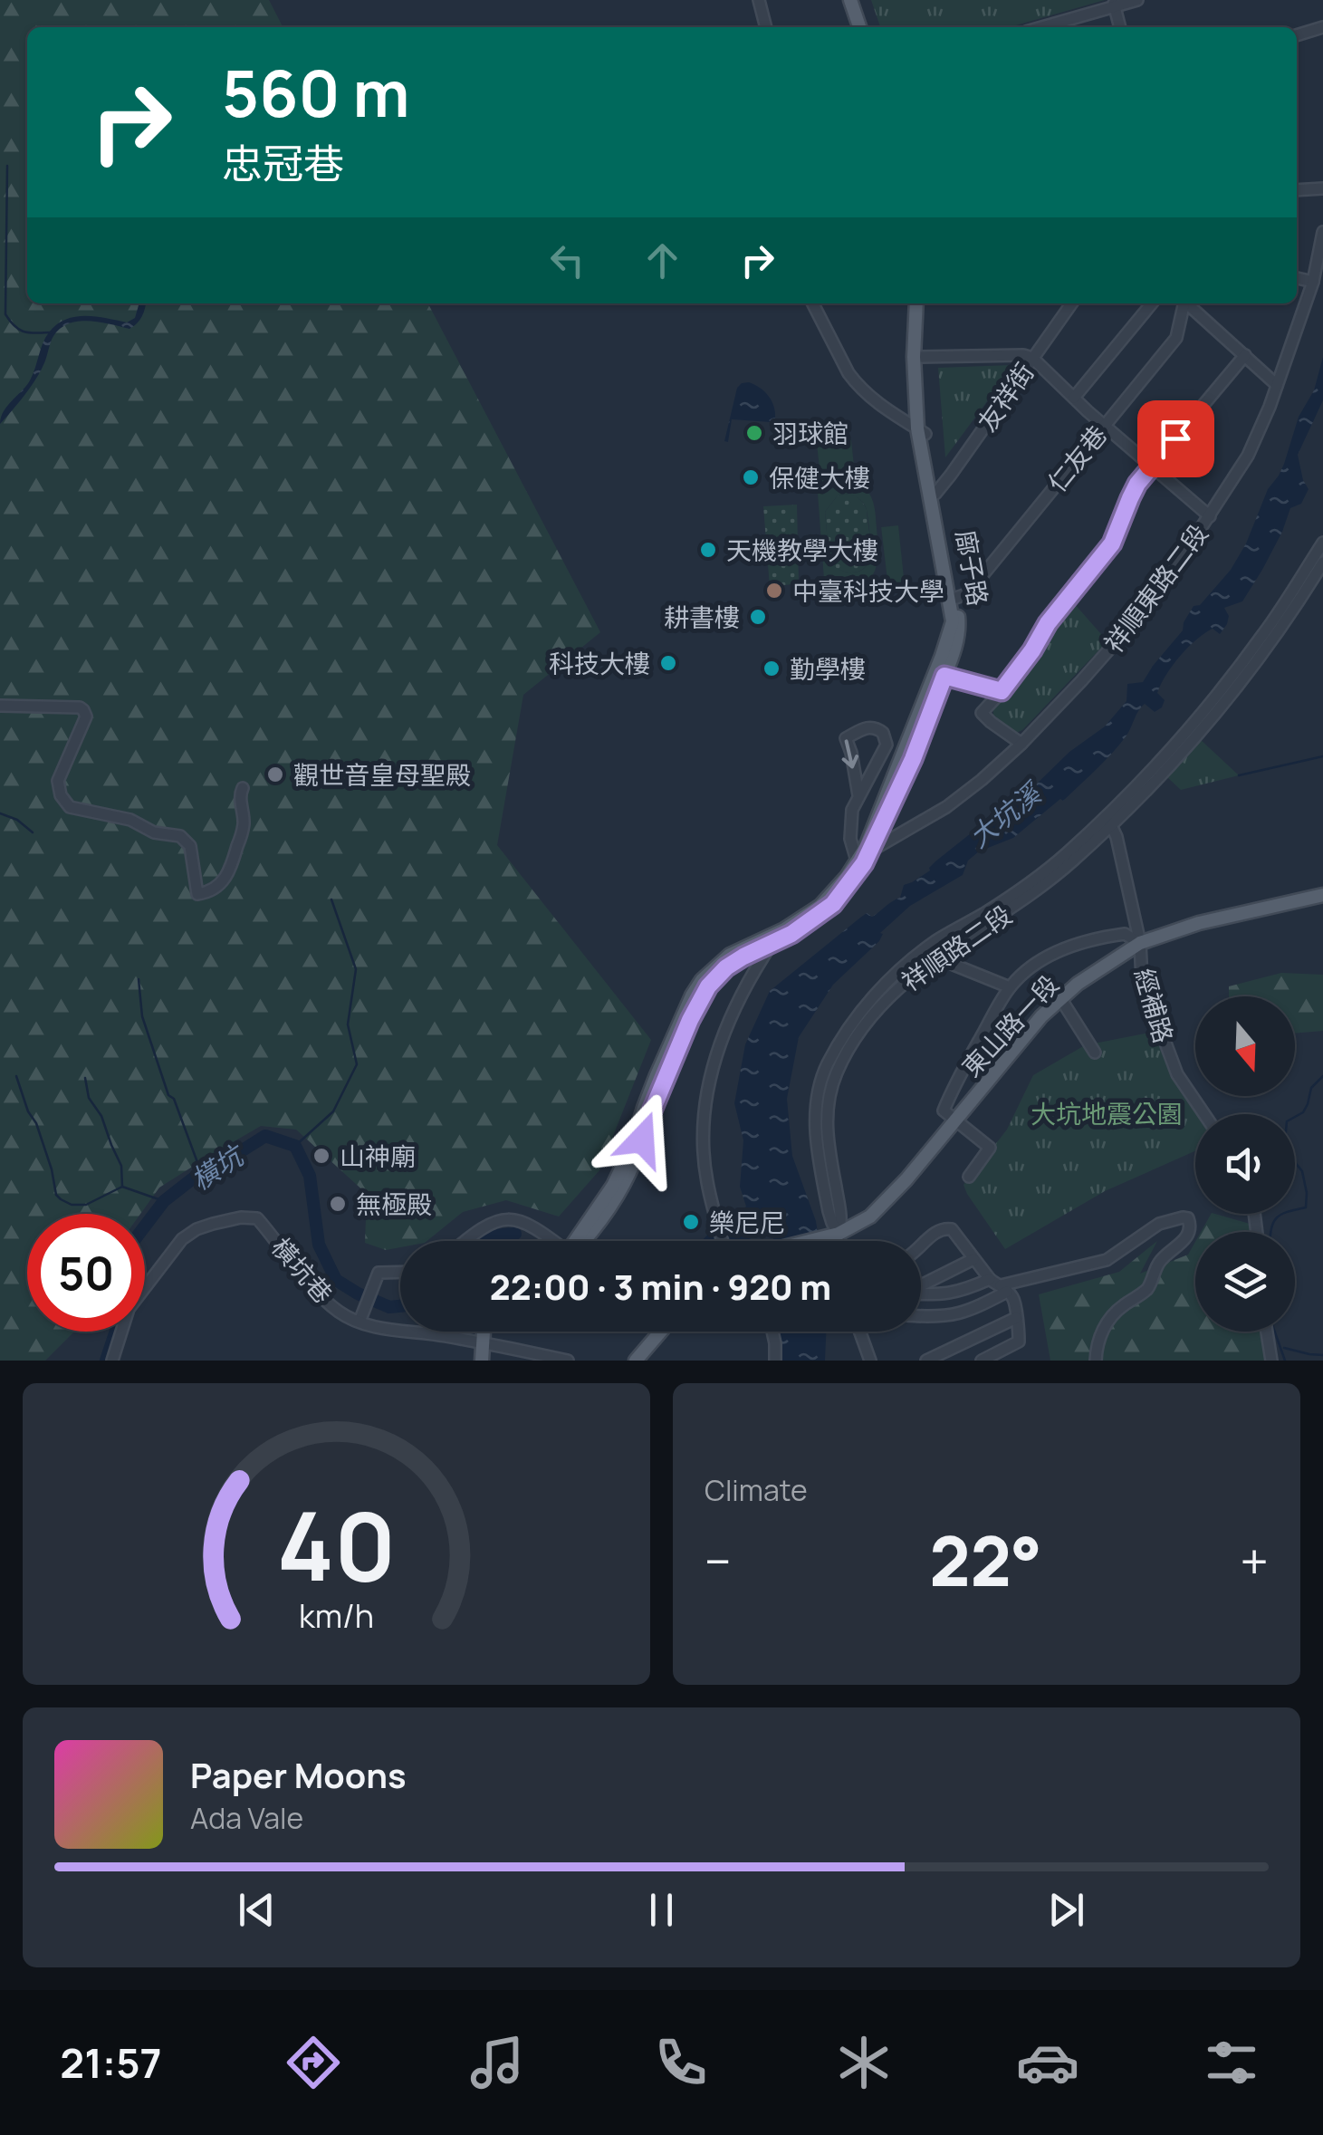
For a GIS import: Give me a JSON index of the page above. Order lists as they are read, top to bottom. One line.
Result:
{"streets":{"main road":["廍子路","東山路一段"],"street":["友祥街","仁友巷","祥順東路二段","祥順路二段","經補路","橫坑巷"]},"crossings":[["友祥街","廍子路"],["仁友巷","廍子路"],["廍子路","祥順東路二段"],["祥順路二段","經補路"],["祥順路二段","東山路一段"],["經補路","東山路一段"]],"water":["大坑溪","橫坑"],"parks":["大坑地震公園"],"places":["羽球館","保健大樓","天機教學大樓","中臺科技大學","耕書樓","科技大樓","勤學樓","觀世音皇母聖殿","山神廟","無極殿","樂尼尼"],"north":"bottom","page":{"turn":["560 m","忠冠巷"],"limit":"50","trip":"22:00 · 3 min · 920 m","tile":"Climate","heat":["−","22°","+"],"song":["Paper Moons","Ada Vale"],"tabs":"21:57","gauge":["40","km/h"]}}
